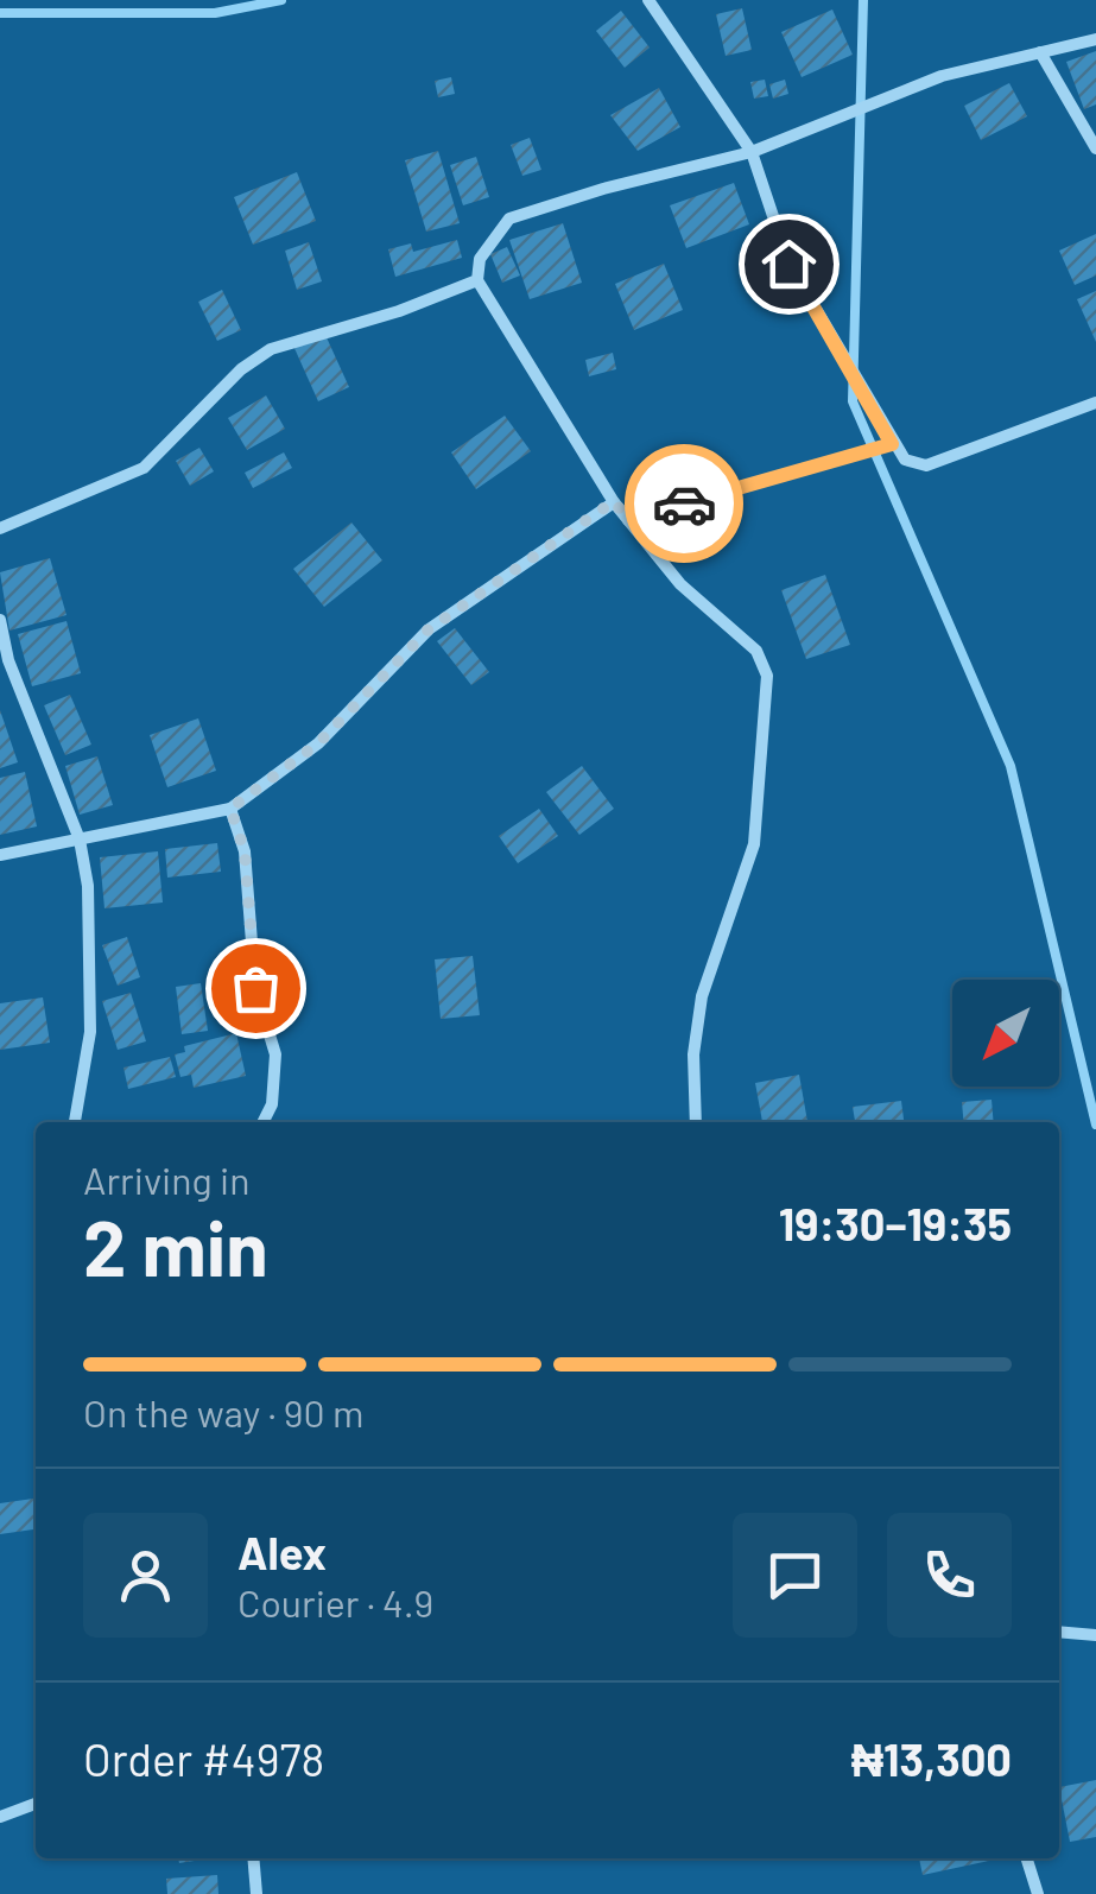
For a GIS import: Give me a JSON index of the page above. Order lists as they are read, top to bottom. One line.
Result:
{"north":"bottom left","page":{"heading":["2 min","Arriving in","19:30–19:35"],"panel":["Alex","Courier · 4.9","Order #4978","₦13,300"],"bar":"On the way · 90 m"}}
